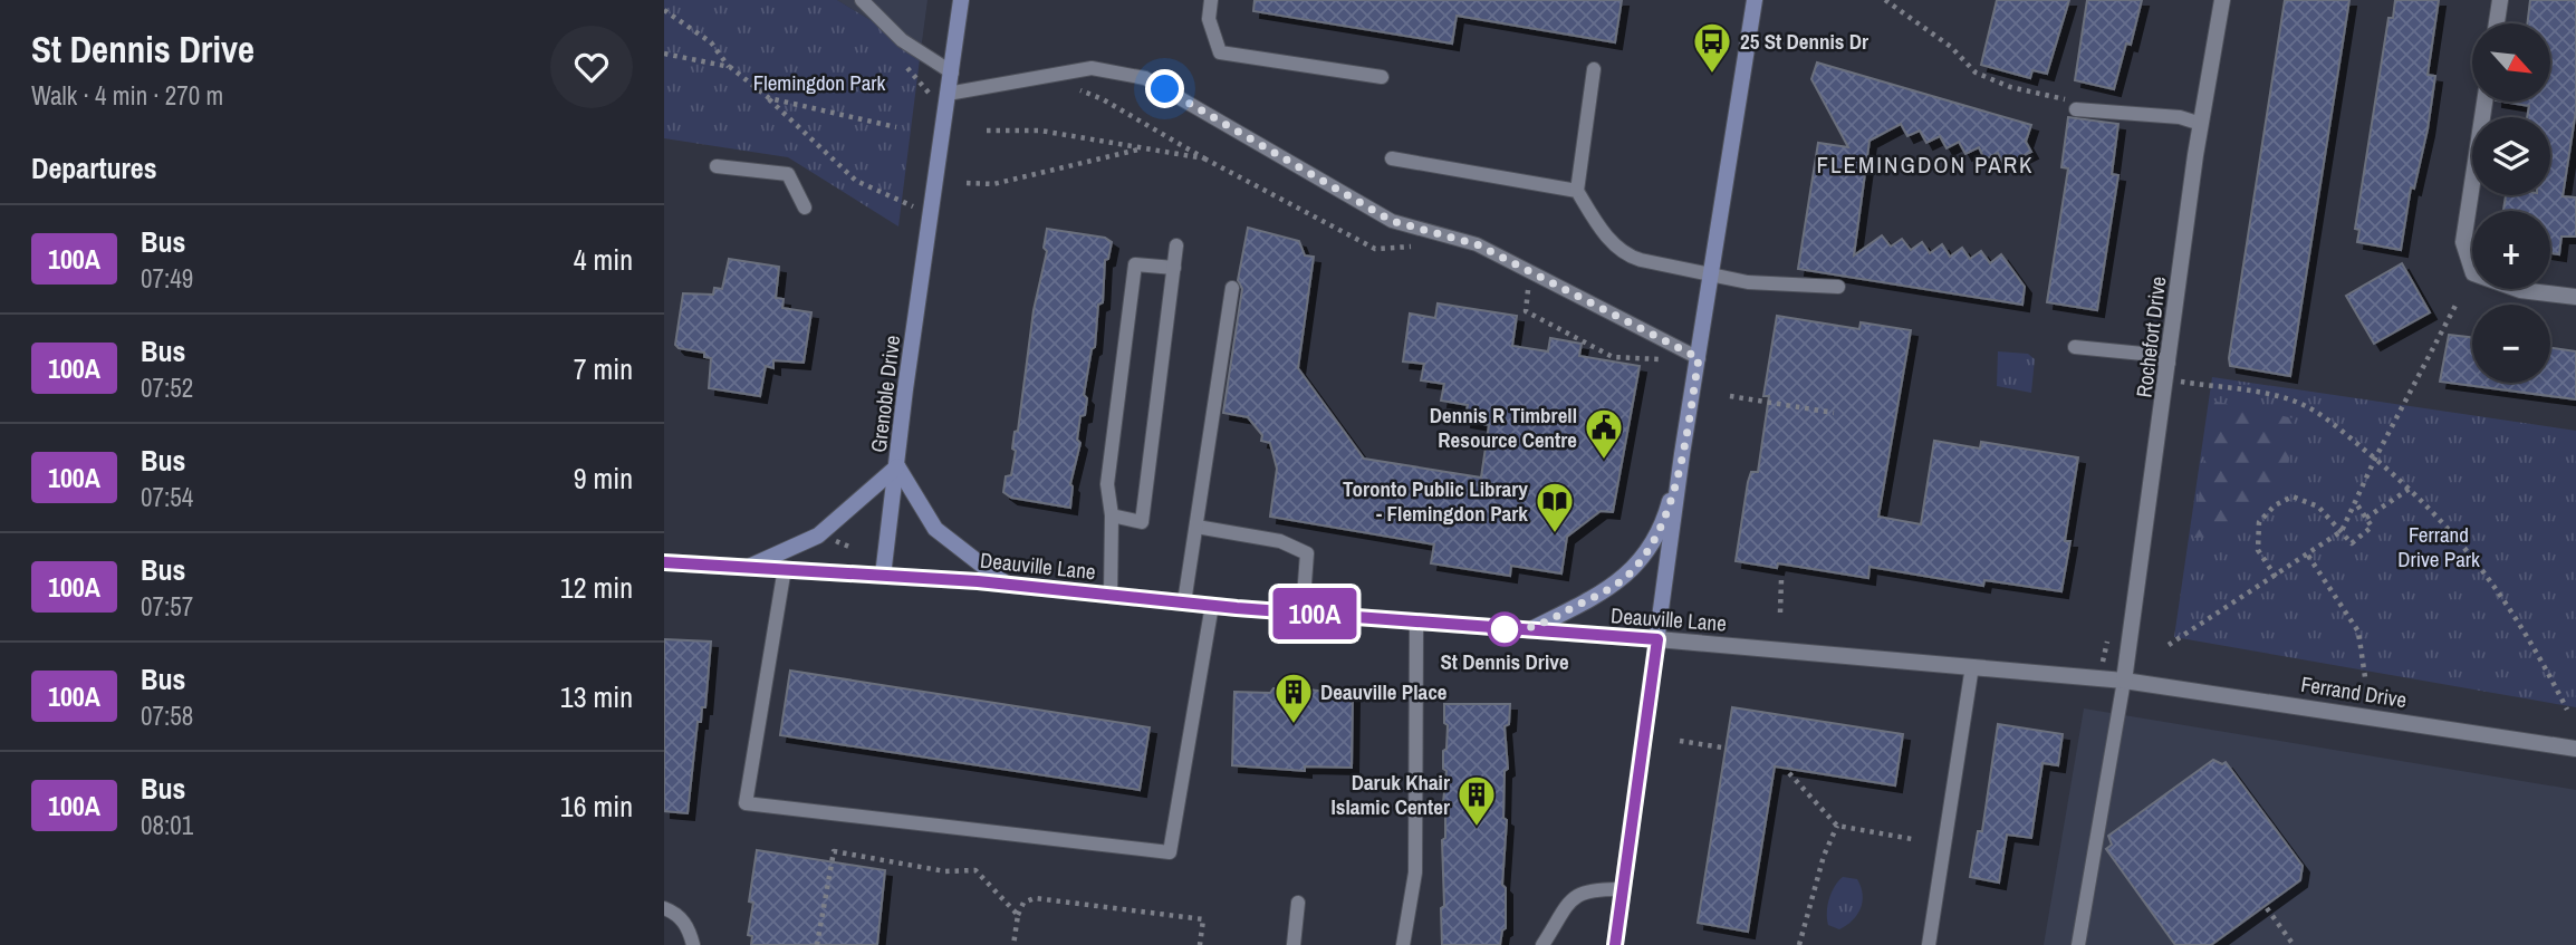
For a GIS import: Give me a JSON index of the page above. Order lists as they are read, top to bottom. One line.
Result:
{"streets":{"street":["Rochefort Drive","Grenoble Drive","Deauville Lane","Ferrand Drive"]},"crossings":[["Rochefort Drive","Deauville Lane"],["Rochefort Drive","Ferrand Drive"],["Grenoble Drive","Deauville Lane"],["Deauville Lane","Ferrand Drive"]],"districts":["FLEMINGDON PARK"],"parks":["Flemingdon Park","Ferrand Drive Park"],"places":{"bus stop":["25 St Dennis Dr"],"public building":["Dennis R Timbrell Resource Centre"],"library":["Toronto Public Library - Flemingdon Park"],"other":["St Dennis Drive"],"building":["Deauville Place","Daruk Khair Islamic Center"]},"lines":["bus line 100A"],"north":"bottom right","page":{"heading":[["St Dennis Drive","Walk · 4 min · 270 m"],"Departures"],"on_map":"100A","map_buttons":["+","−"],"list":[{"mark":"100A","name":"Bus","note":"07:49","value":"4 min"},{"mark":"100A","name":"Bus","note":"07:52","value":"7 min"},{"mark":"100A","name":"Bus","note":"07:54","value":"9 min"},{"mark":"100A","name":"Bus","note":"07:57","value":"12 min"},{"mark":"100A","name":"Bus","note":"07:58","value":"13 min"},{"mark":"100A","name":"Bus","note":"08:01","value":"16 min"}]}}
